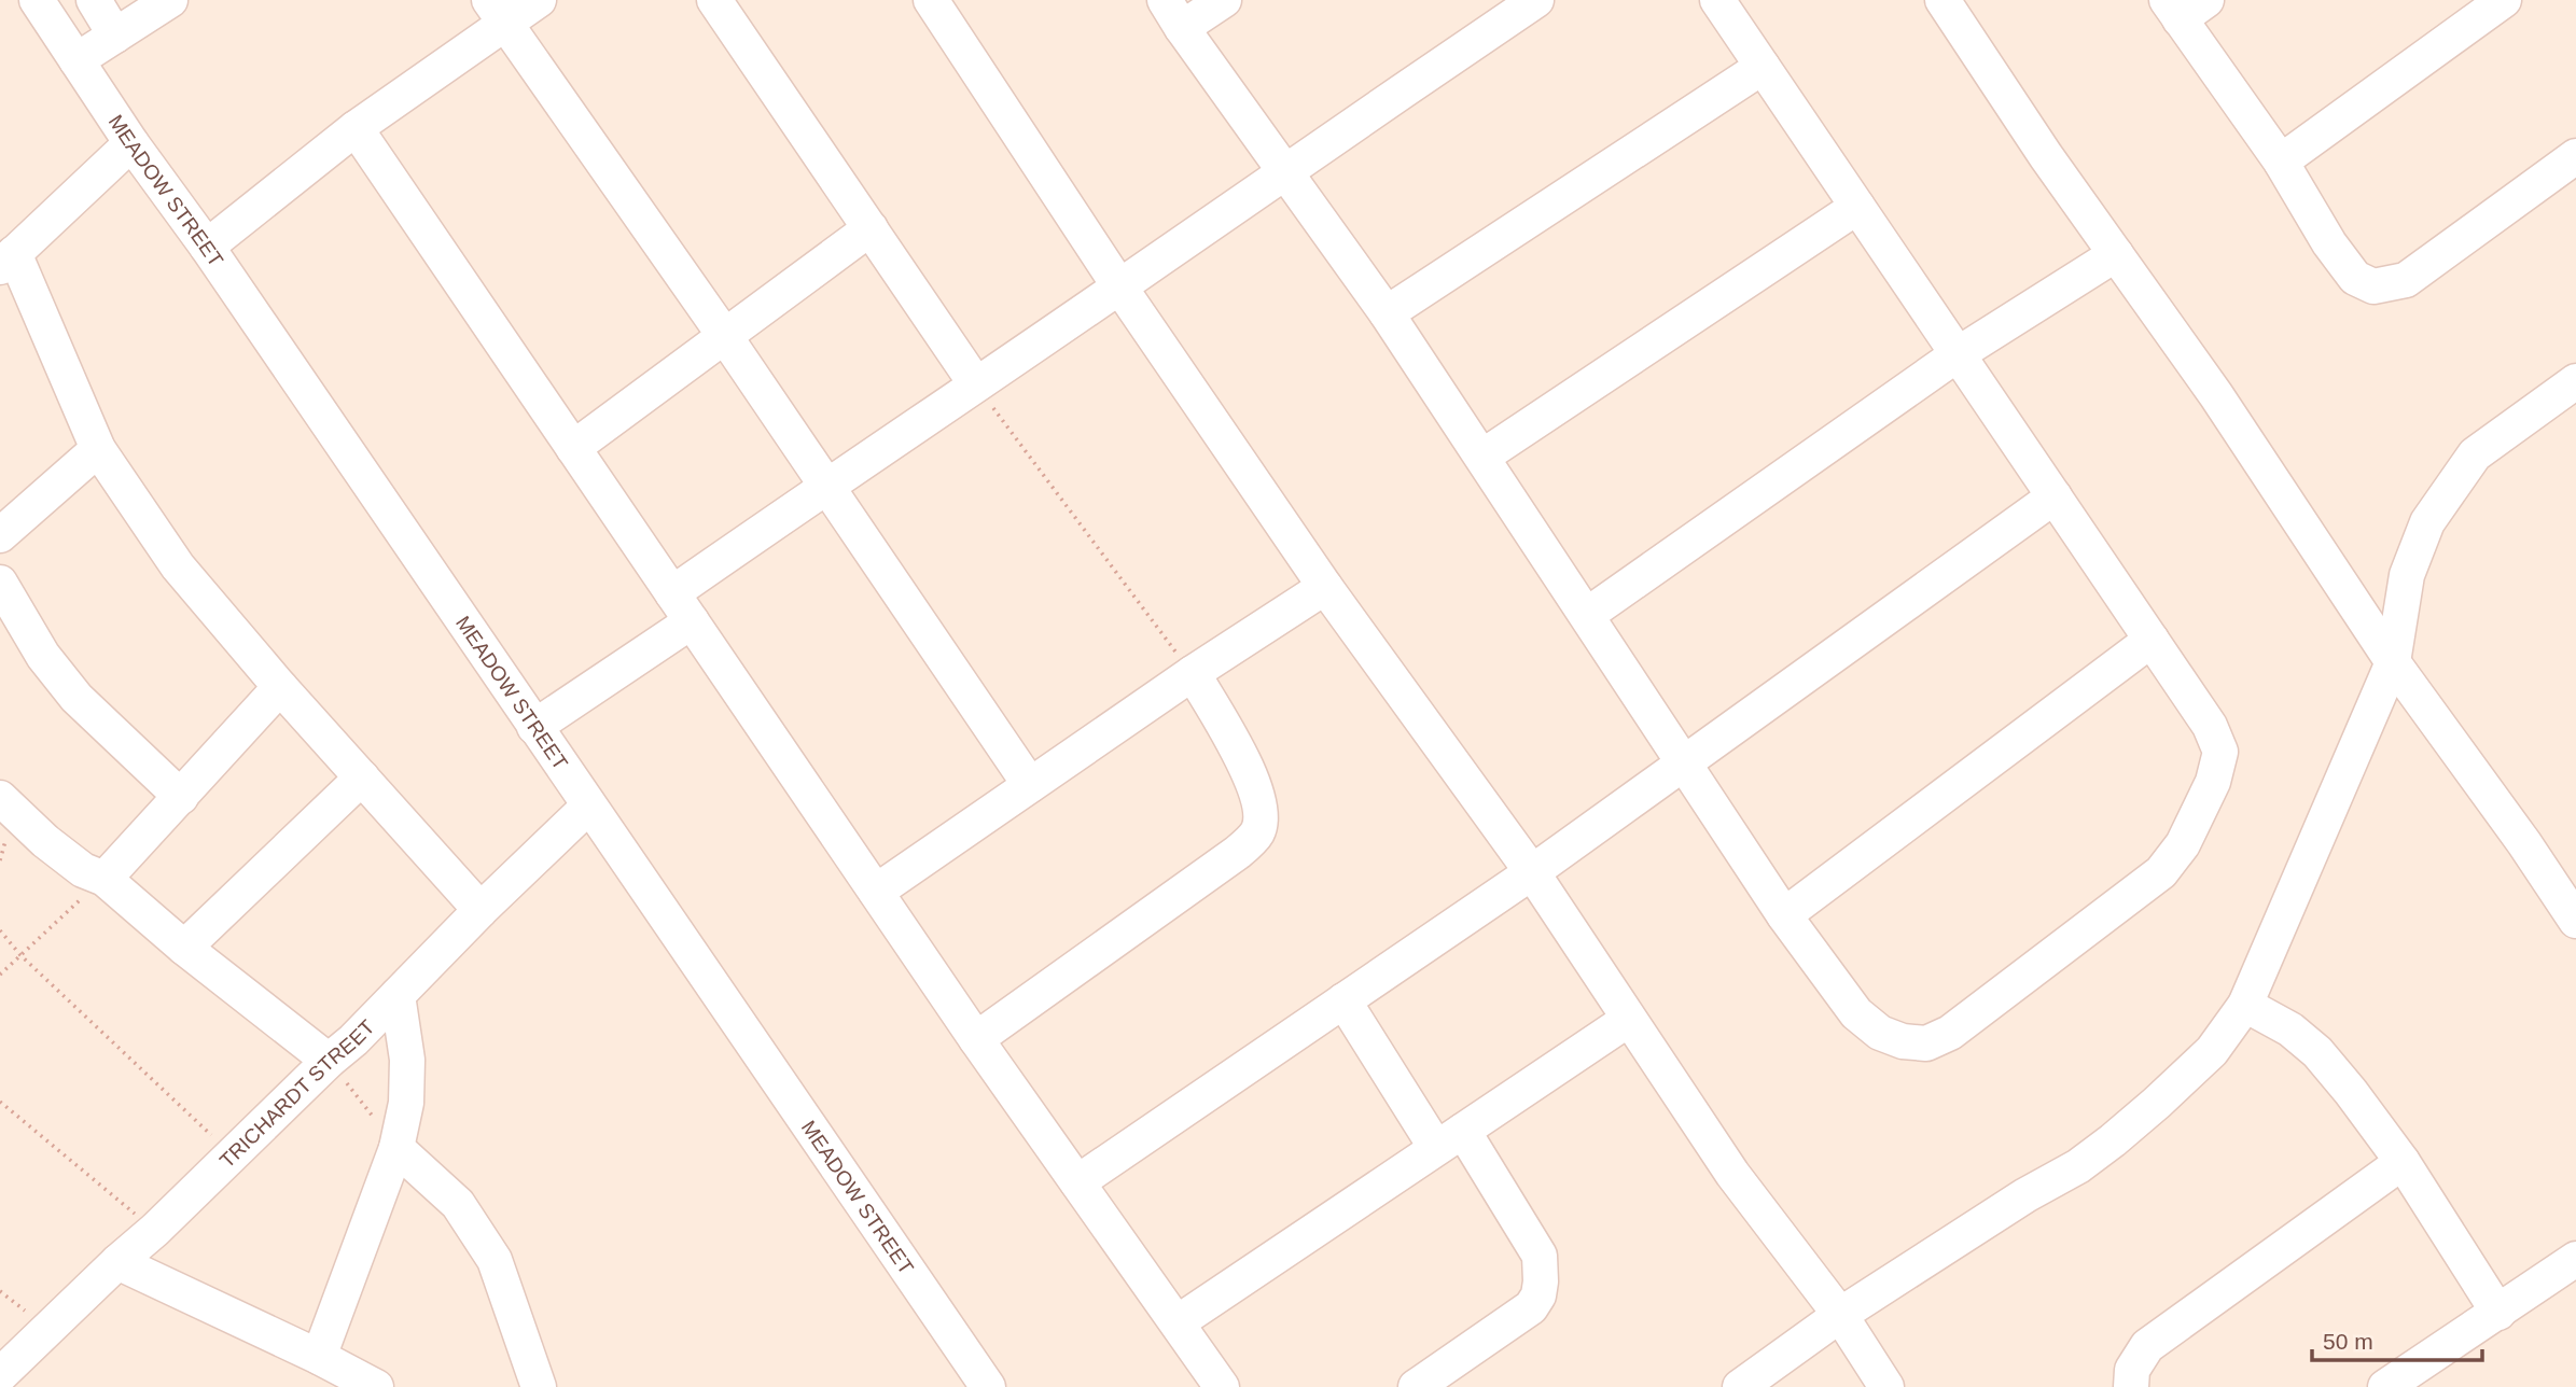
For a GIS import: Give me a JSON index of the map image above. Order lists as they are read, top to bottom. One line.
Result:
{"streets":{"street":["MEADOW STREET","TRICHARDT STREET"]},"crossings":[["MEADOW STREET","TRICHARDT STREET"]],"scale_bar":"50 m"}
